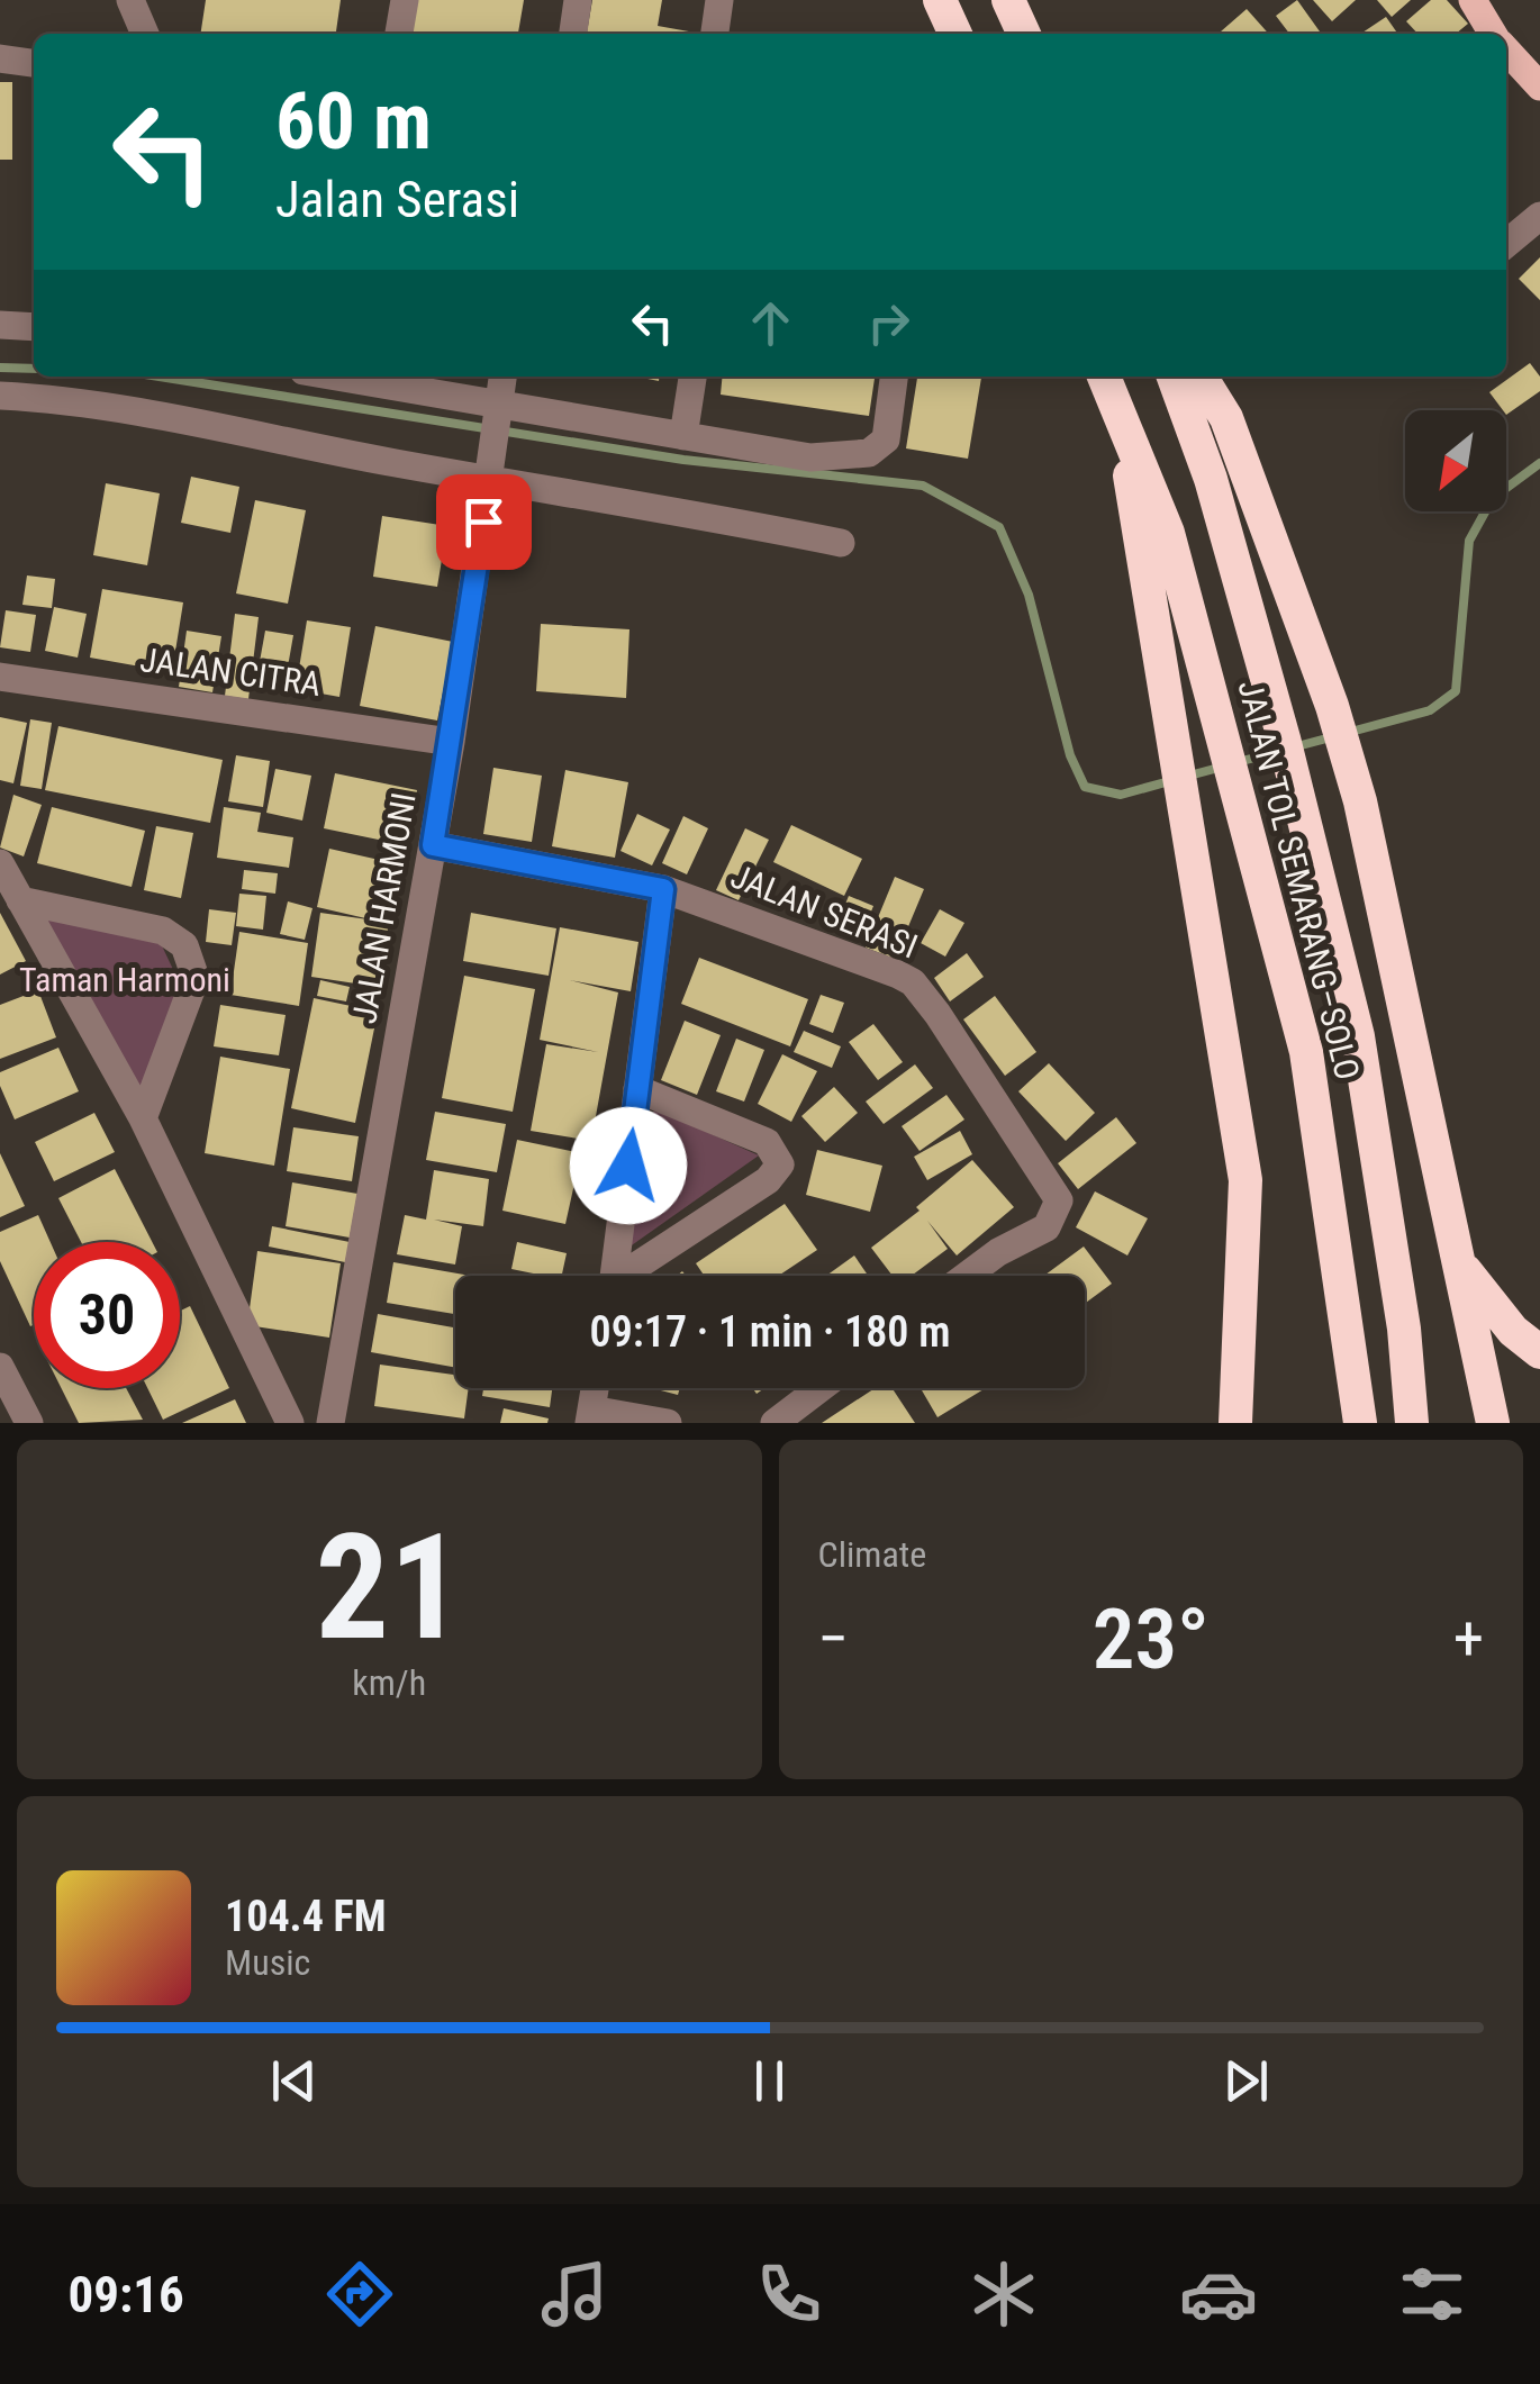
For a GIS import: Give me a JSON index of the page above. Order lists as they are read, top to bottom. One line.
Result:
{"streets":{"highway":["JALAN TOL SEMARANG–SOLO"],"street":["JALAN CITRA","JALAN HARMONI","JALAN SERASI"]},"crossings":[["JALAN CITRA","JALAN HARMONI"],["JALAN HARMONI","JALAN SERASI"]],"parks":["Taman Harmoni"],"north":"bottom left","page":{"turn":["60 m","Jalan Serasi"],"limit":"30","trip":"09:17 · 1 min · 180 m","tile":[["21","km/h"],"Climate"],"heat":["−","23°","+"],"song":["104.4 FM","Music"],"tabs":"09:16"}}
